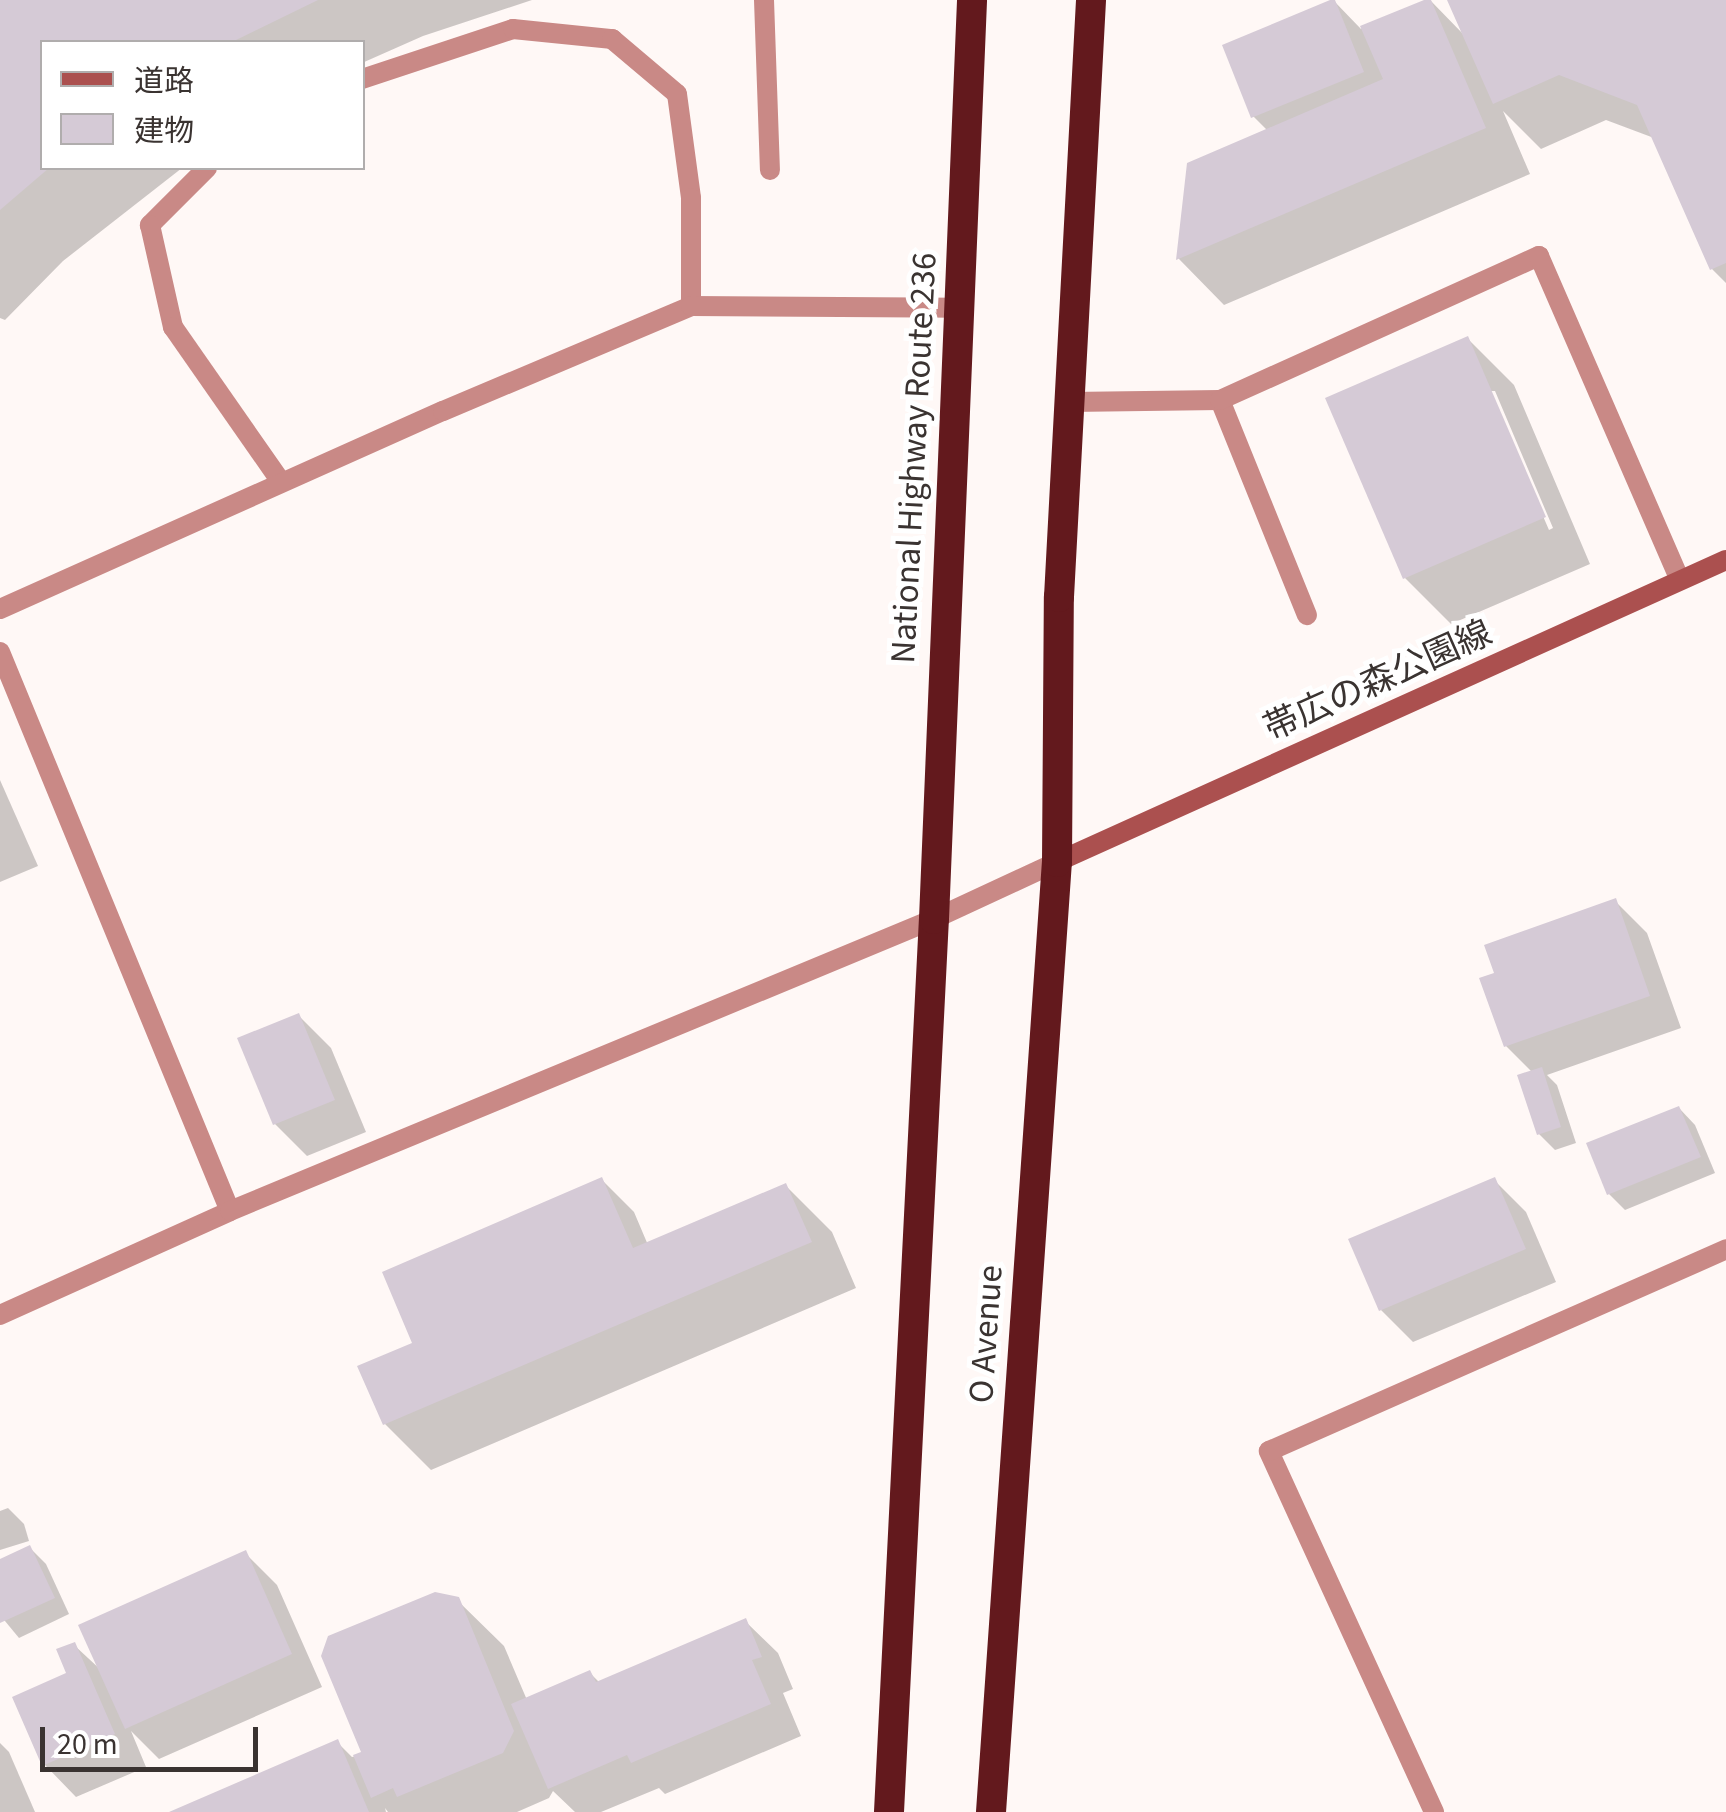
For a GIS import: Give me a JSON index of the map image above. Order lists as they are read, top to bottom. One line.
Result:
{"streets":{"highway":["National Highway Route 236","O Avenue"],"main road":["帯広の森公園線"]},"crossings":[["National Highway Route 236","O Avenue"],["帯広の森公園線","O Avenue"]],"legend":["道路","建物"],"scale_bar":"20 m"}
